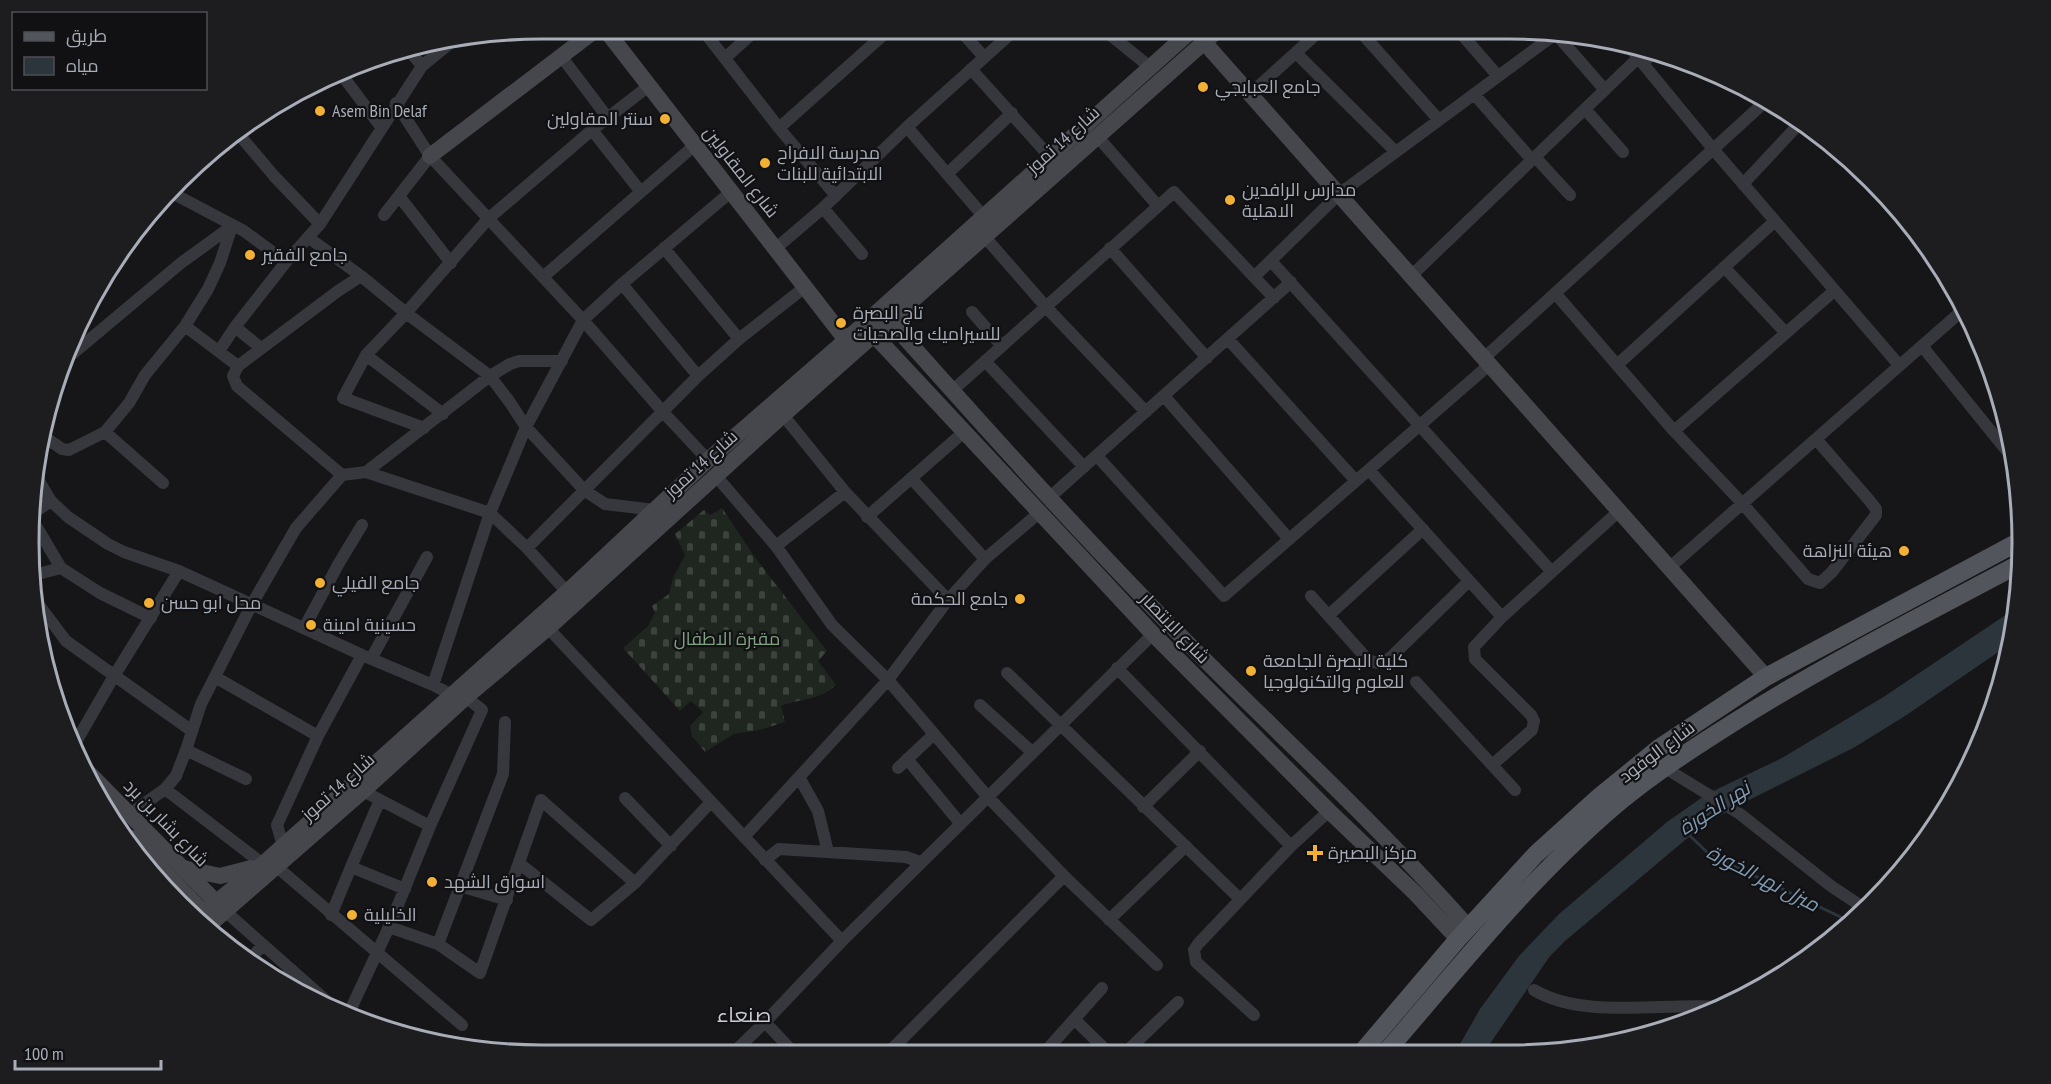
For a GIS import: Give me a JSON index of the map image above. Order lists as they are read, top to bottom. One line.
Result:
{"streets":{"main road":["شارع الوفود"],"street":["شارع 14 تموز","شارع المقاولين","شارع الإنتصار","شارع بشار بن برد"]},"crossings":[["شارع 14 تموز","شارع المقاولين"],["شارع 14 تموز","شارع الإنتصار"],["شارع 14 تموز","شارع بشار بن برد"],["شارع الإنتصار","شارع الوفود"]],"districts":["صنعاء"],"water":["نهر الخورة","مبزل نهر الخورة"],"parks":["مقبرة الاطفال"],"places":{"other":["جامع العبايجي","Asem Bin Delaf","سنتر المقاولين","مدرسة اﻻفراح اﻻبتدائية للبنات","مدارس الرافدين اﻻهلية","جامع الفقير","تاج البصرة للسيراميك والصحيات","هيئة النزاهة","جامع الفيلي","جامع الحكمة","محل ابو حسن","حسينية امينة","كلية البصرة الجامعة للعلوم والتكنولوجيا","اسواق الشهد","الخليلية"],"health":["مركز البصيرة"]},"legend":["طريق","مياه"],"scale_bar":"100 m"}
